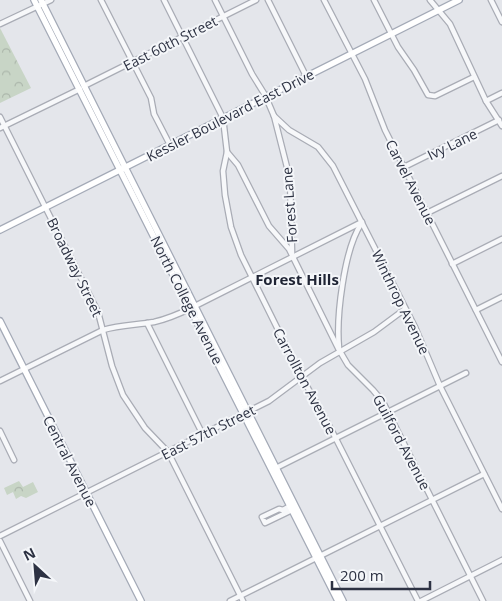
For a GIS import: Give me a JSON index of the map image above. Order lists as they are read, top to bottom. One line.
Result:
{"streets":{"main road":["Kessler Boulevard East Drive","North College Avenue","Central Avenue"],"street":["East 60th Street","Ivy Lane","Carvel Avenue","Forest Lane","Broadway Street","Winthrop Avenue","Carrollton Avenue","East 57th Street","Guilford Avenue"]},"crossings":[["East 60th Street","Broadway Street"],["East 60th Street","North College Avenue"],["East 60th Street","Guilford Avenue"],["Kessler Boulevard East Drive","Carvel Avenue"],["Kessler Boulevard East Drive","Forest Lane"],["Kessler Boulevard East Drive","Broadway Street"],["Kessler Boulevard East Drive","North College Avenue"],["Kessler Boulevard East Drive","Guilford Avenue"],["Ivy Lane","Carvel Avenue"],["Forest Lane","Winthrop Avenue"],["Forest Lane","Guilford Avenue"],["Broadway Street","East 57th Street"],["North College Avenue","East 57th Street"],["Winthrop Avenue","East 57th Street"],["Carrollton Avenue","East 57th Street"],["Carrollton Avenue","Guilford Avenue"],["East 57th Street","Guilford Avenue"],["East 57th Street","Central Avenue"]],"districts":["Forest Hills"],"scale_bar":"200 m","north":"top left"}
